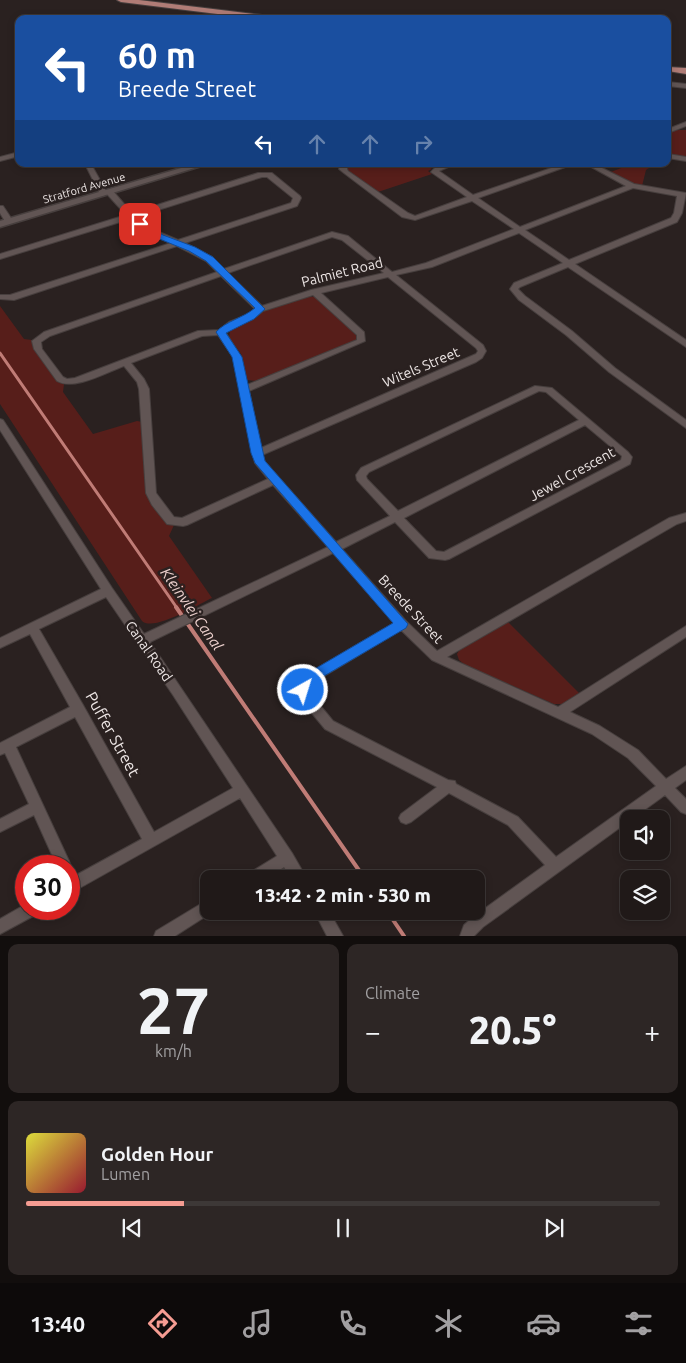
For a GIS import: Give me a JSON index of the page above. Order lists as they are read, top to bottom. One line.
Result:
{"streets":{"street":["Stratford Avenue","Palmiet Road","Witels Street","Jewel Crescent","Breede Street","Canal Road","Puffer Street"]},"crossings":[["Palmiet Road","Witels Street"],["Palmiet Road","Breede Street"],["Witels Street","Breede Street"]],"water":["Kleinvlei Canal"],"page":{"turn":["60 m","Breede Street"],"limit":"30","trip":"13:42 · 2 min · 530 m","tile":[["27","km/h"],"Climate"],"heat":["−","20.5°","+"],"song":["Golden Hour","Lumen"],"tabs":"13:40"}}
